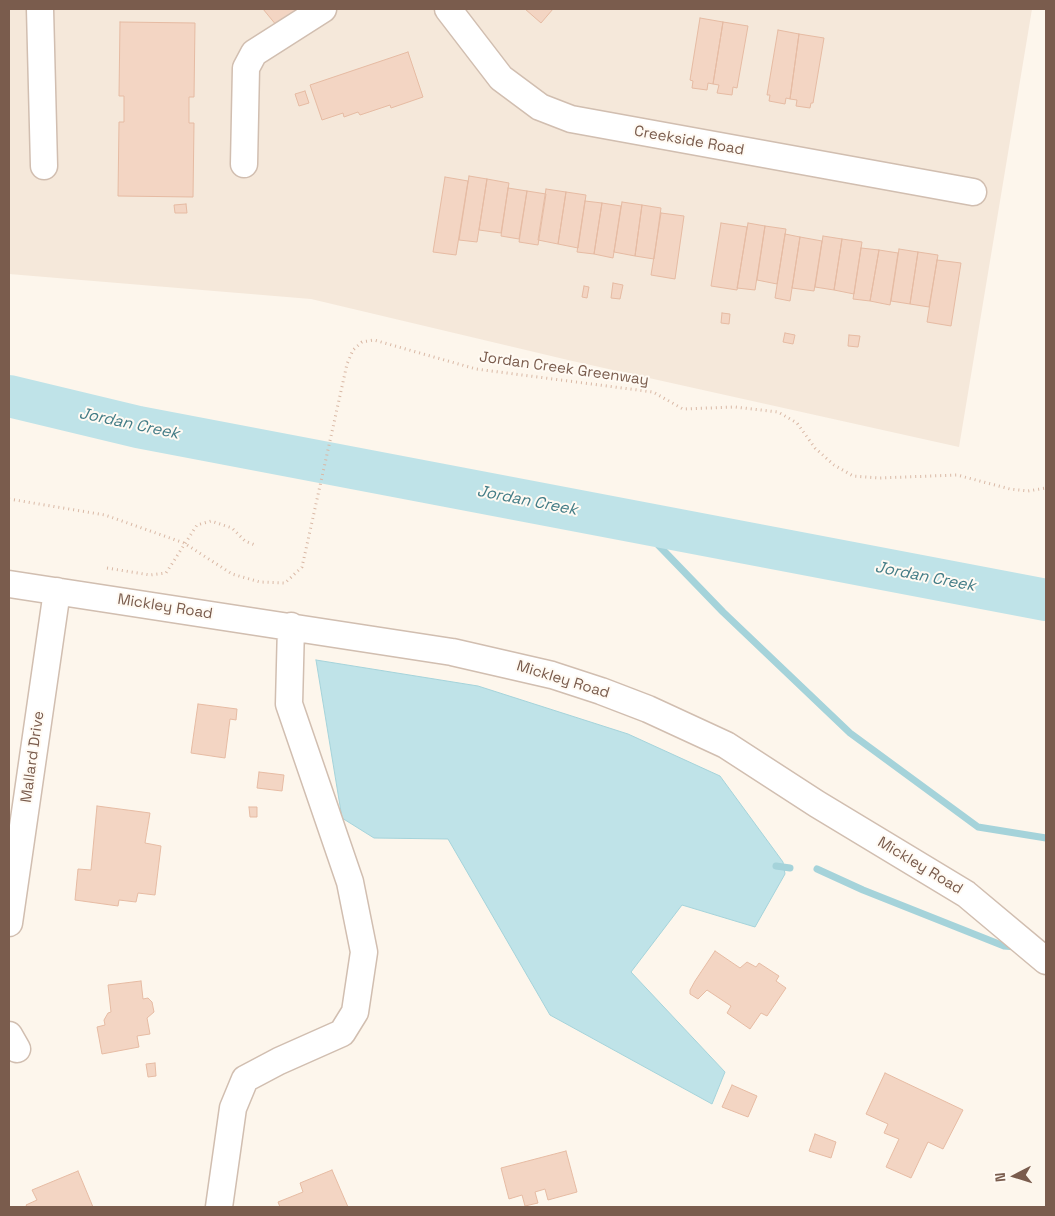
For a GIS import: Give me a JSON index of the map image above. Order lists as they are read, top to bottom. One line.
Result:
{"streets":{"street":["Creekside Road","Mickley Road","Mallard Drive"],"path":["Jordan Creek Greenway"]},"crossings":[["Mickley Road","Mallard Drive"]],"water":["Jordan Creek"],"north":"left"}
